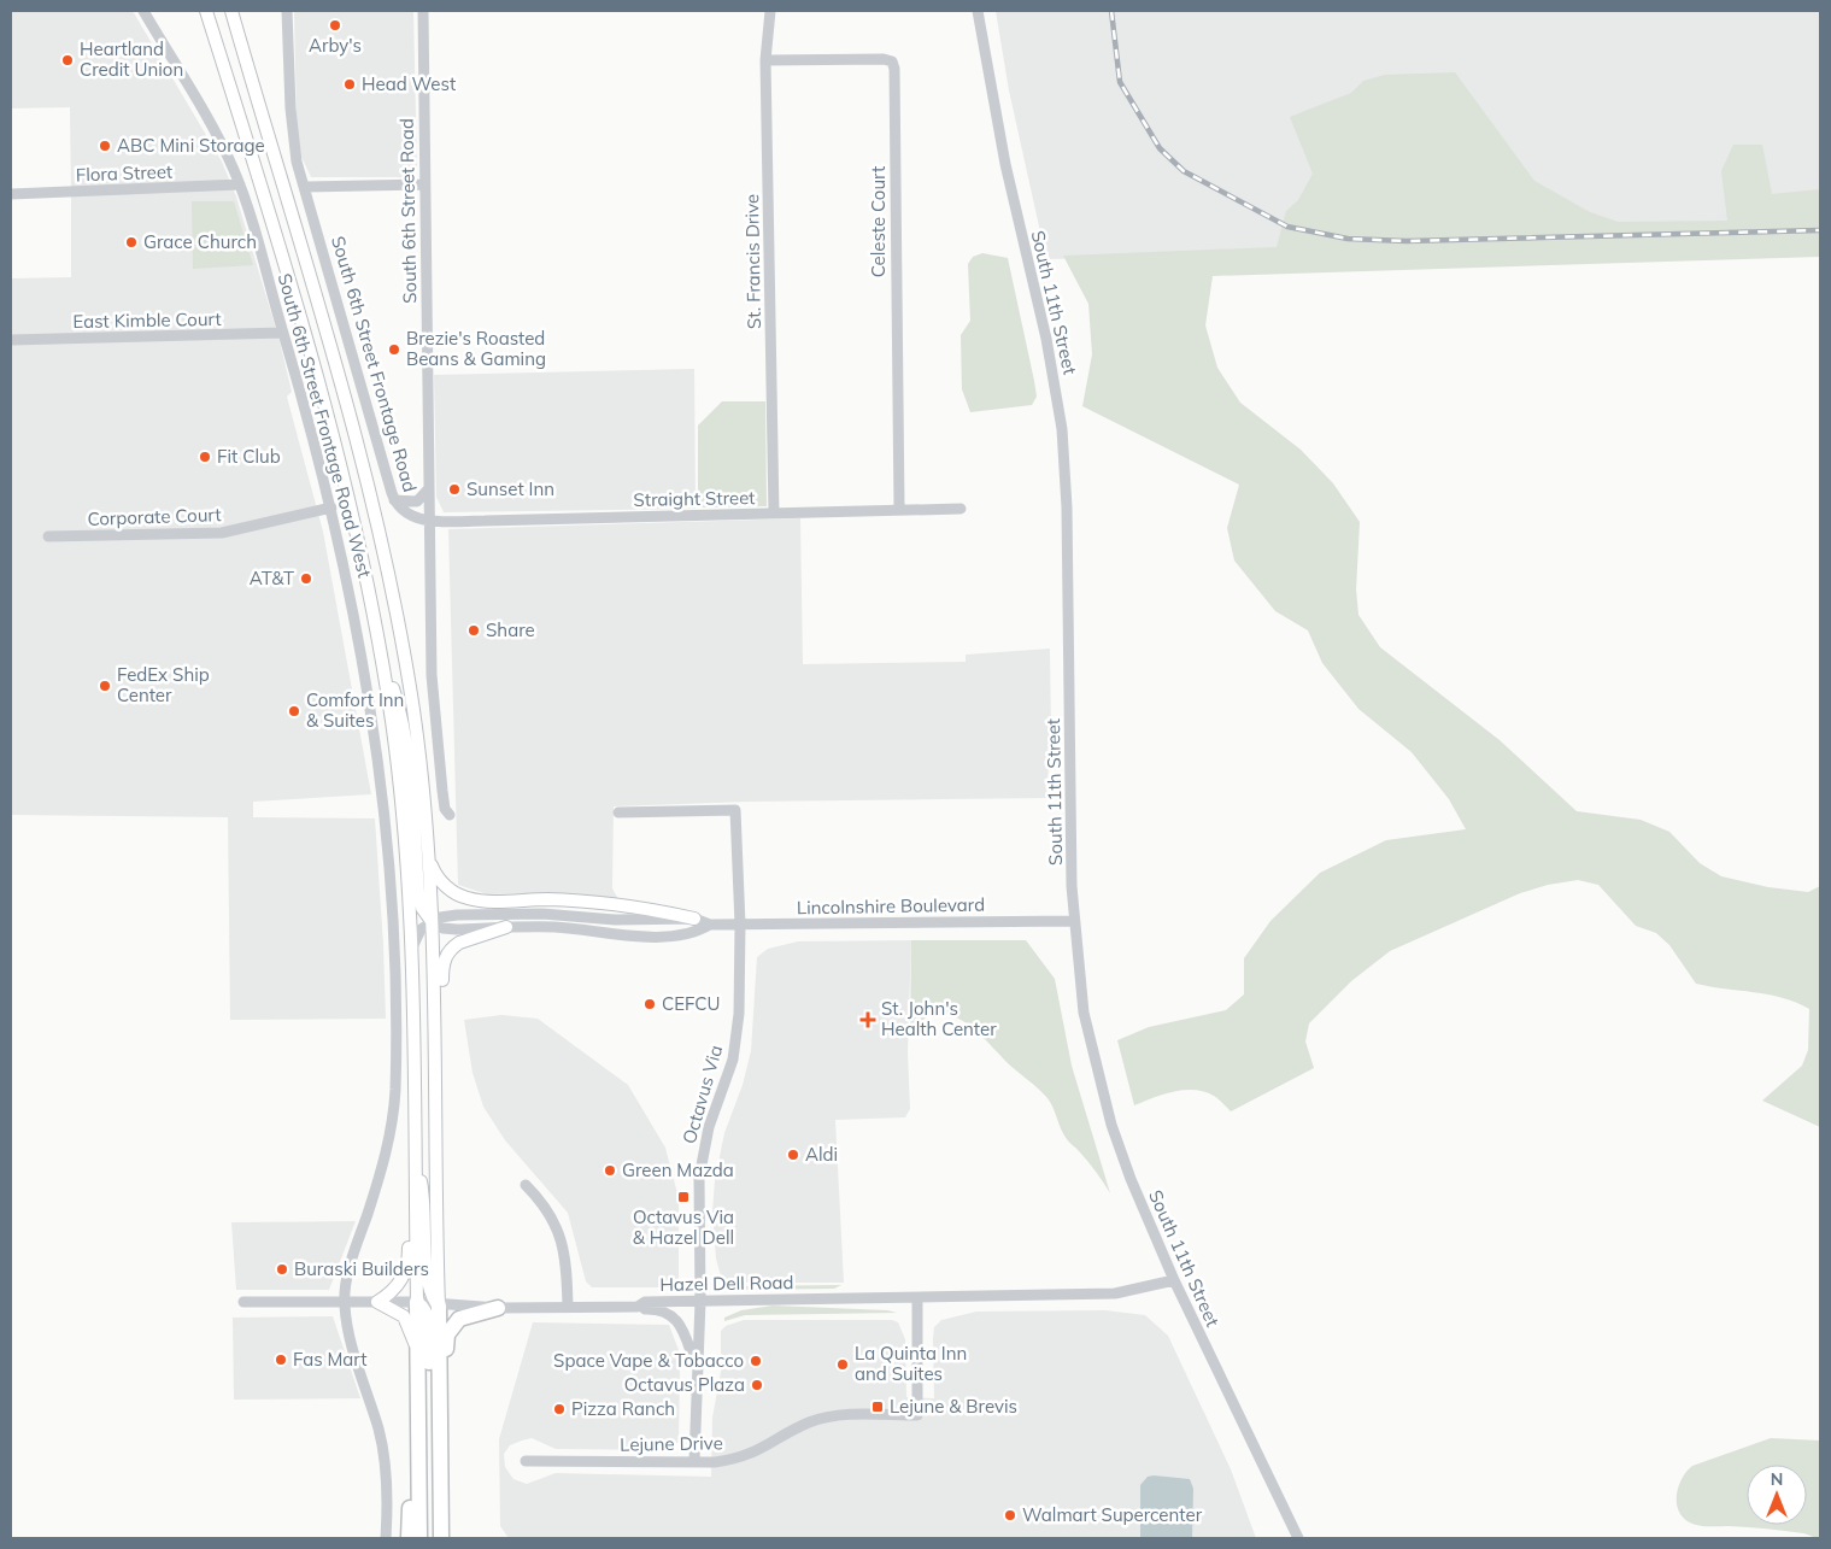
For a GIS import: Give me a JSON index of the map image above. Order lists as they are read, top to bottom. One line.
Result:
{"streets":{"street":["Flora Street","South 6th Street Road","Celeste Court","St. Francis Drive","South 11th Street","East Kimble Court","South 6th Street Frontage Road","South 6th Street Frontage Road West","Straight Street","Corporate Court","Lincolnshire Boulevard","Octavus Via","Hazel Dell Road","Lejune Drive"]},"crossings":[["Flora Street","South 6th Street Frontage Road West"],["South 6th Street Road","South 6th Street Frontage Road"],["South 6th Street Road","Straight Street"],["Celeste Court","St. Francis Drive"],["Celeste Court","Straight Street"],["St. Francis Drive","Straight Street"],["South 11th Street","Lincolnshire Boulevard"],["South 11th Street","Hazel Dell Road"],["East Kimble Court","South 6th Street Frontage Road West"],["South 6th Street Frontage Road","Straight Street"],["South 6th Street Frontage Road West","Corporate Court"],["South 6th Street Frontage Road West","Hazel Dell Road"],["Lincolnshire Boulevard","Octavus Via"],["Octavus Via","Hazel Dell Road"],["Octavus Via","Lejune Drive"],["Hazel Dell Road","Lejune Drive"]],"places":{"other":["Arby's","Heartland Credit Union","Head West","ABC Mini Storage","Grace Church","Brezie's Roasted Beans & Gaming","Fit Club","Sunset Inn","AT&T","Share","FedEx Ship Center","Comfort Inn & Suites","CEFCU","Aldi","Green Mazda","Buraski Builders","Fas Mart","Space Vape & Tobacco","La Quinta Inn and Suites","Octavus Plaza","Pizza Ranch","Walmart Supercenter"],"health":["St. John's Health Center"],"transit":["Octavus Via & Hazel Dell","Lejune & Brevis"]},"north":"top"}
